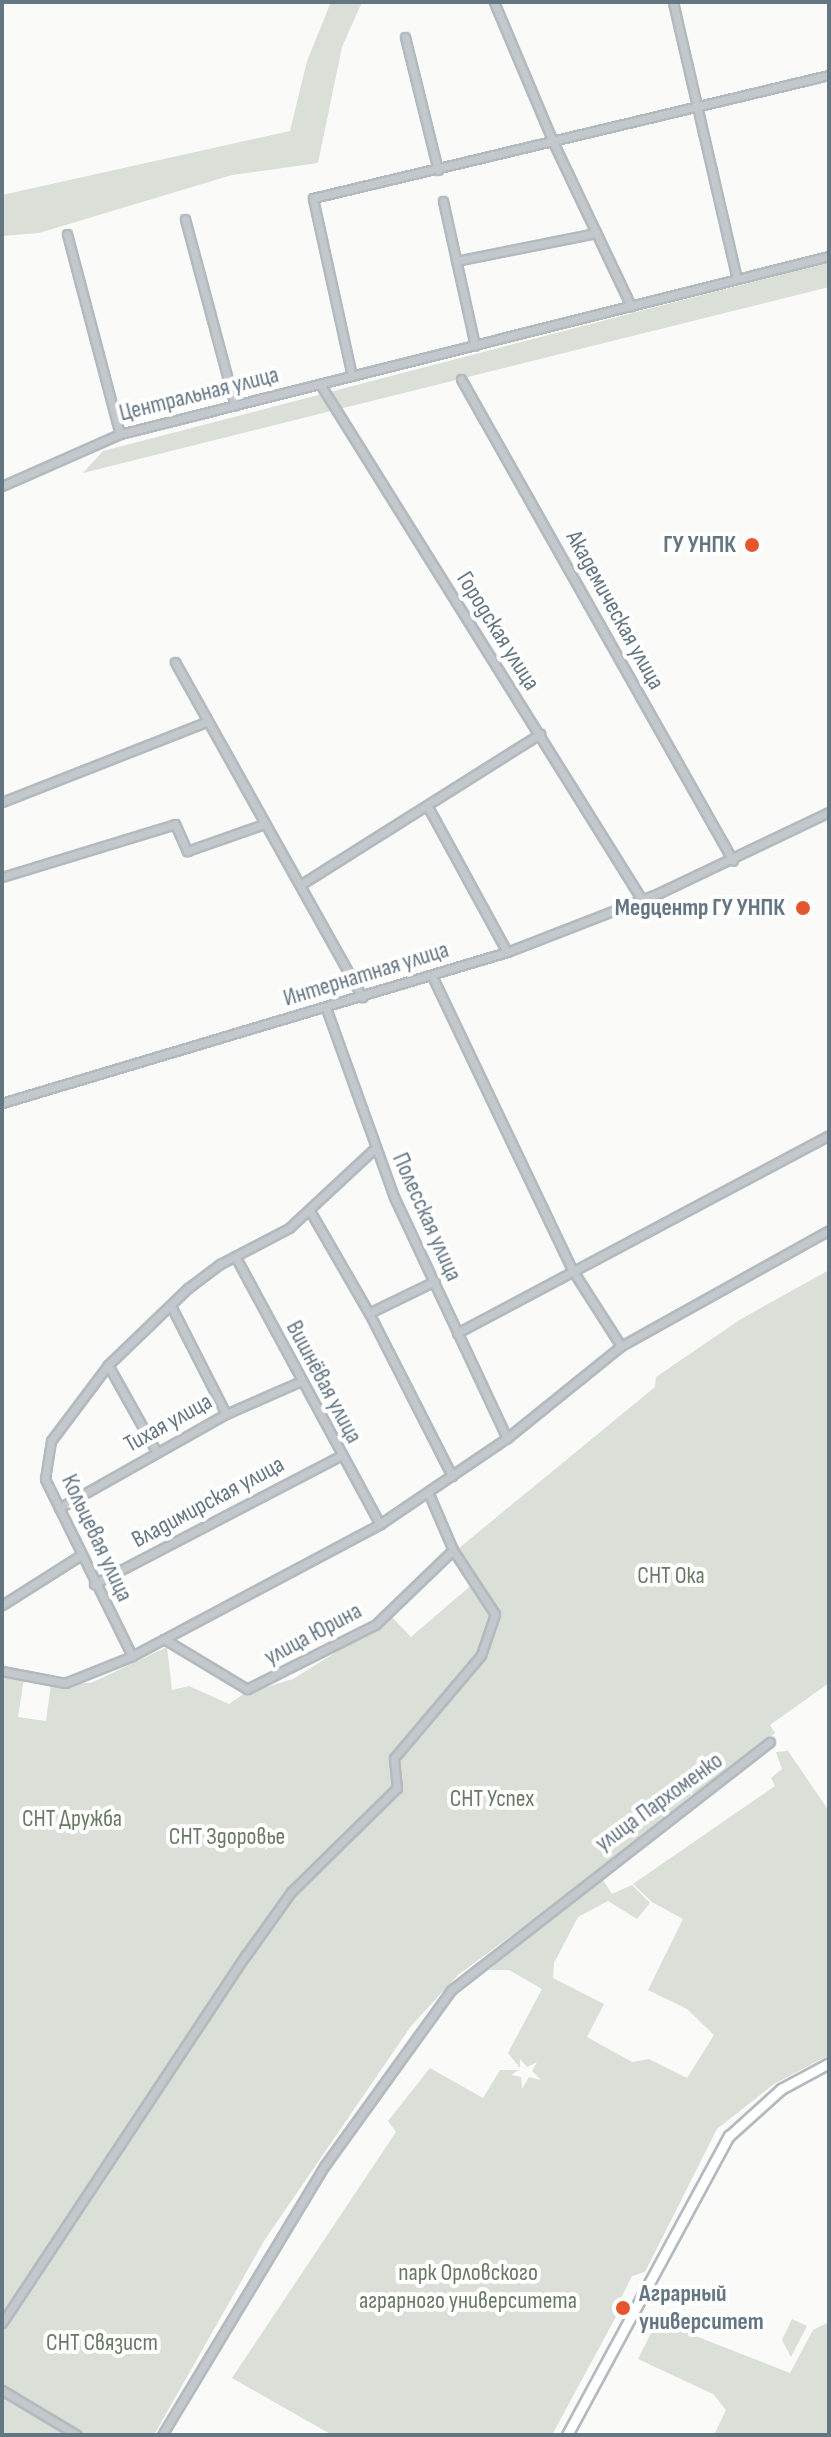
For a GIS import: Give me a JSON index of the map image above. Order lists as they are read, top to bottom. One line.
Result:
{"streets":{"street":["Центральная улица","Академическая улица","Городская улица","Интернатная улица","Полесская улица","Вишнёвая улица","Тихая улица","Владимирская улица","Кольцевая улица","улица Юрина","улица Пархоменко"]},"crossings":[["Центральная улица","Городская улица"],["Академическая улица","Интернатная улица"],["Городская улица","Интернатная улица"],["Интернатная улица","Полесская улица"],["Полесская улица","Кольцевая улица"],["Вишнёвая улица","Тихая улица"],["Вишнёвая улица","Владимирская улица"],["Вишнёвая улица","Кольцевая улица"],["Тихая улица","Кольцевая улица"],["Владимирская улица","Кольцевая улица"]],"parks":["СНТ Ока","СНТ Успех","СНТ Дружба","СНТ Здоровье","парк Орловского аграрного университета","СНТ Связист"],"places":["ГУ УНПК","Медцентр ГУ УНПК","Аграрный университет"]}
